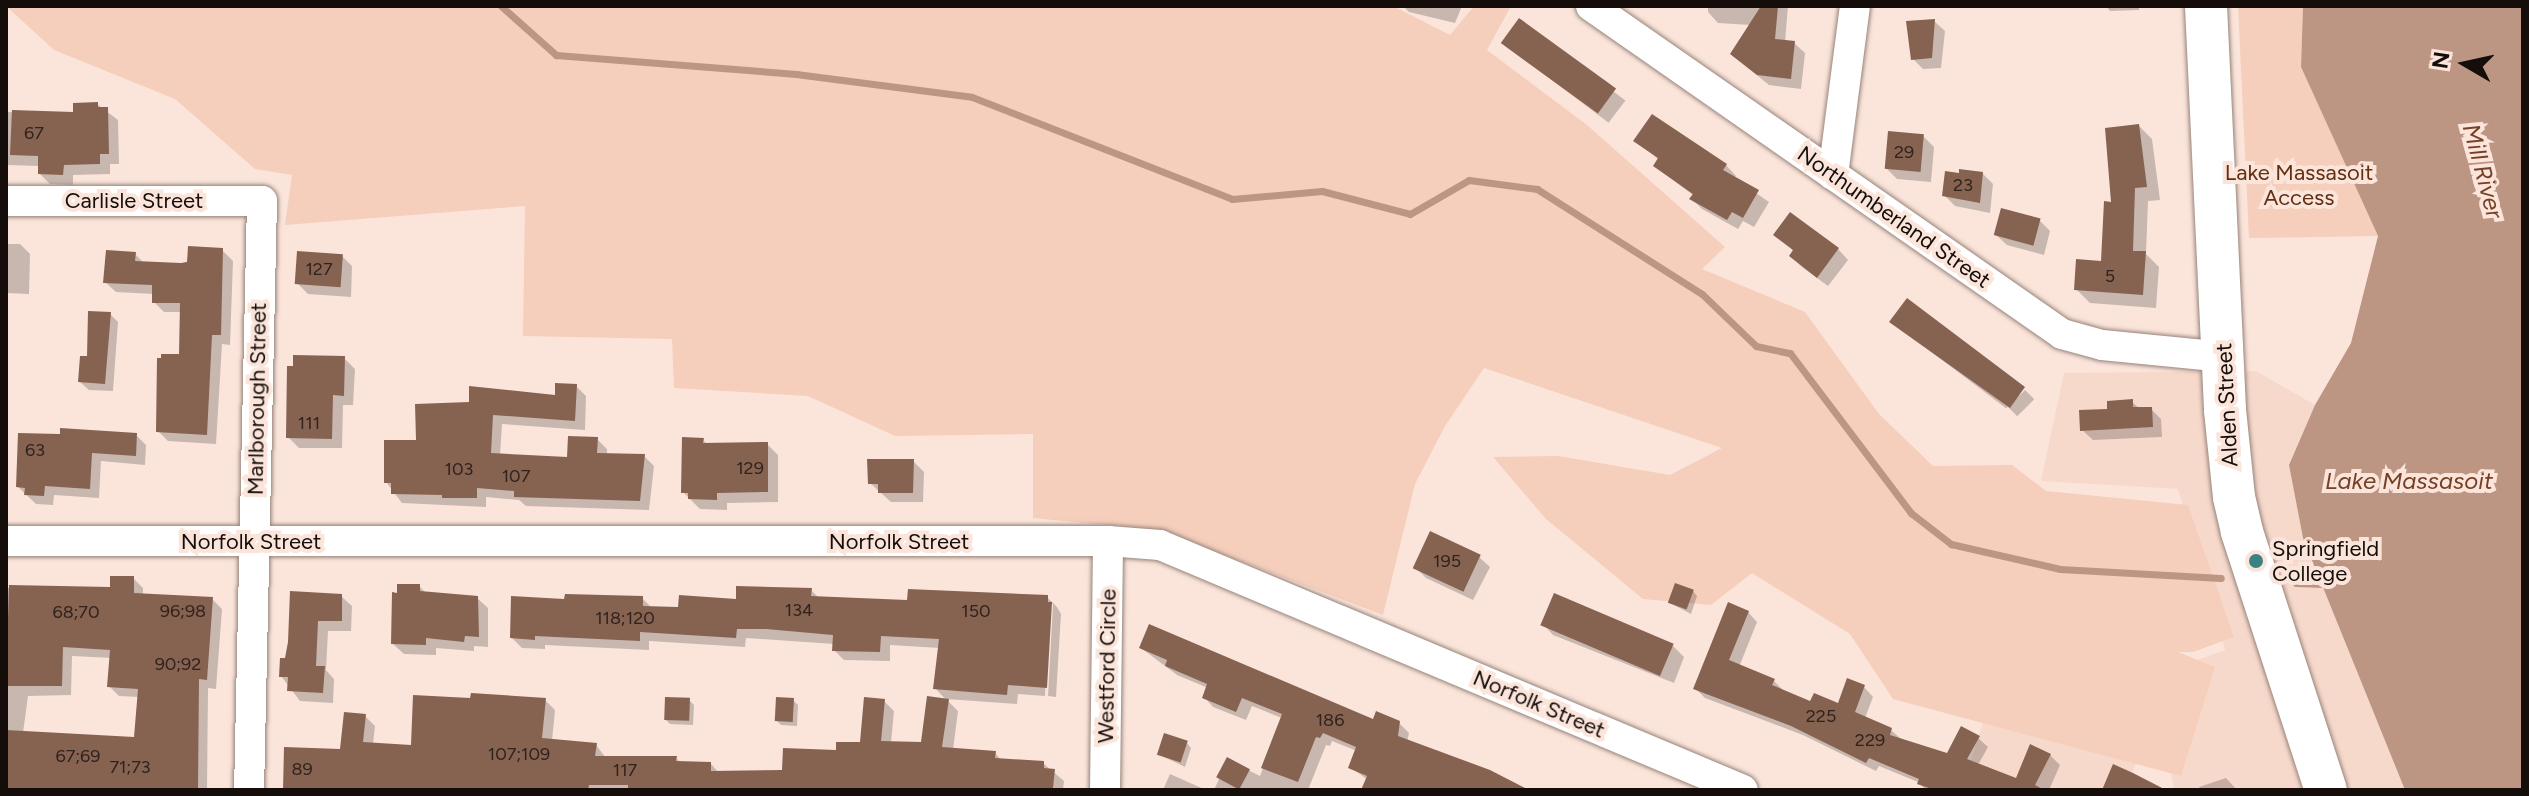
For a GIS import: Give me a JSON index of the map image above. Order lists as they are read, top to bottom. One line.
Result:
{"streets":{"main road":["Alden Street"],"street":["Carlisle Street","Northumberland Street","Marlborough Street","Norfolk Street","Westford Circle"]},"crossings":[["Carlisle Street","Marlborough Street"],["Northumberland Street","Alden Street"],["Marlborough Street","Norfolk Street"],["Norfolk Street","Westford Circle"]],"water":["Mill River","Lake Massasoit"],"parks":["Lake Massasoit Access"],"places":["Springfield College"],"house_numbers":["67","29","23","127","5","111","63","129","103","107","195","134","96;98","150","68;70","118;120","90;92","225","186","229","107;109","67;69","71;73","89","117"],"north":"left"}
